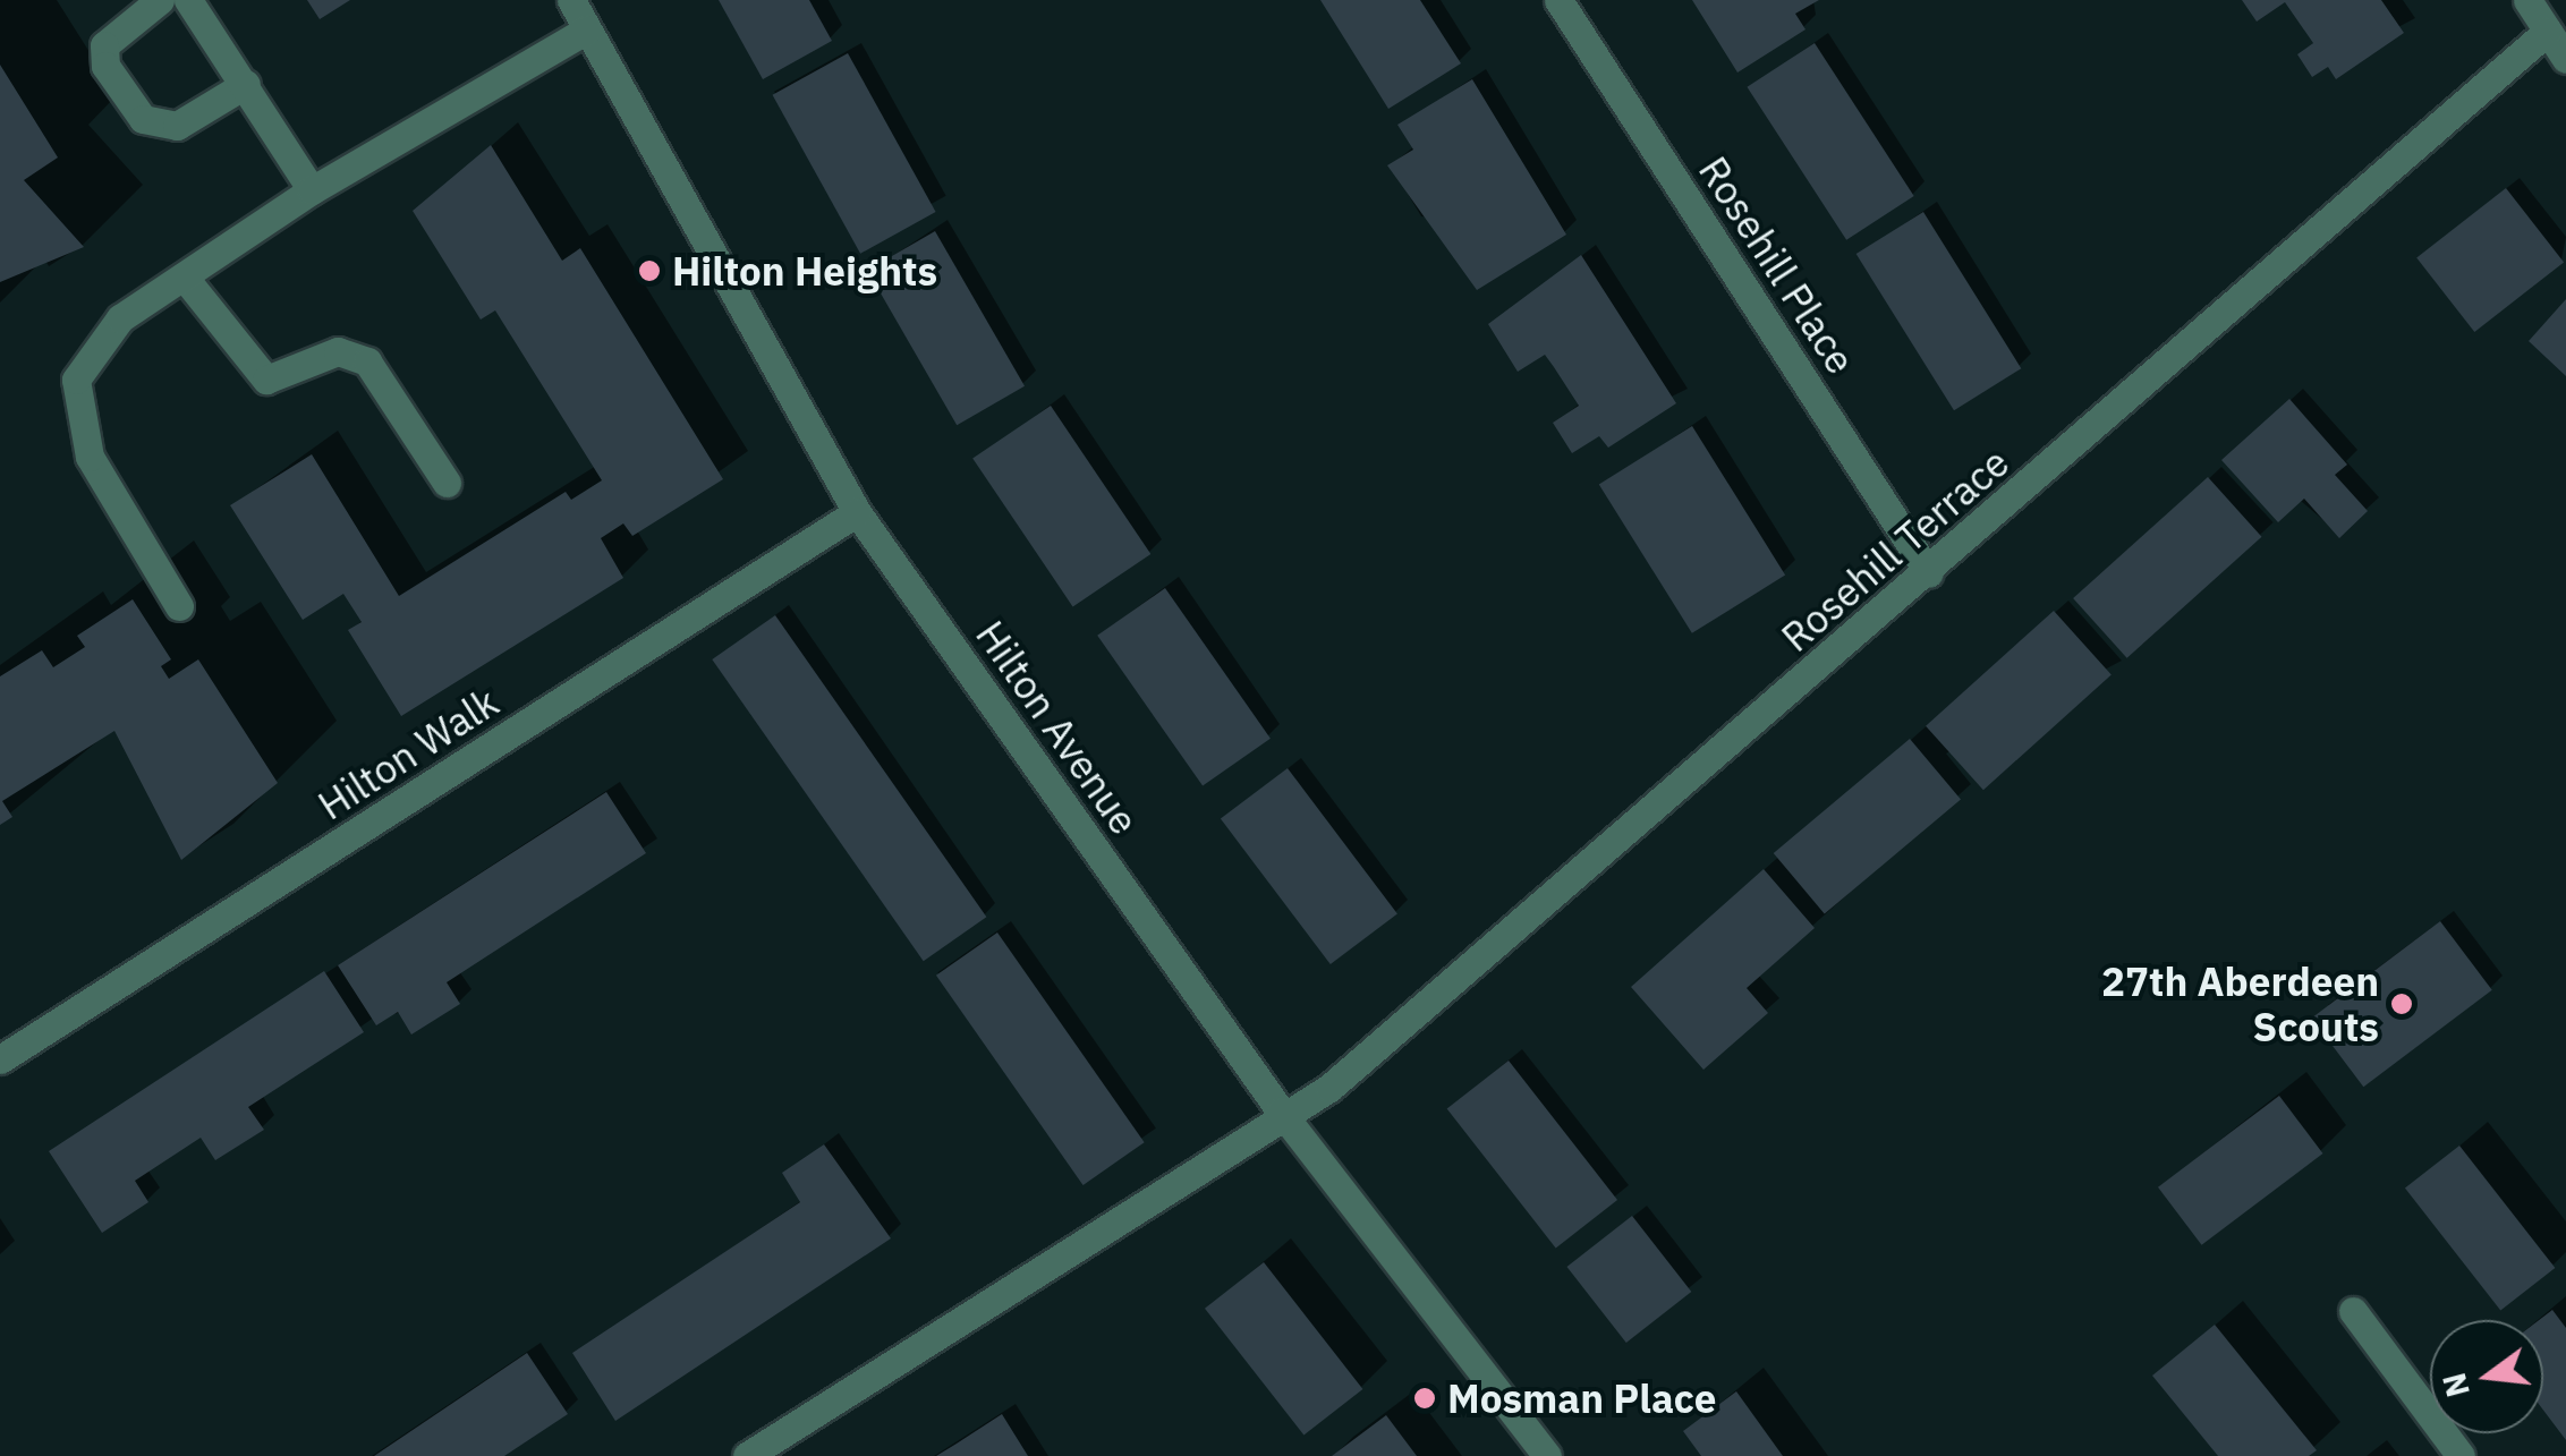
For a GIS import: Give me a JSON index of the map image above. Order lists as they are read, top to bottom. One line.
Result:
{"streets":{"street":["Rosehill Place","Rosehill Terrace","Hilton Avenue","Hilton Walk"]},"crossings":[["Rosehill Place","Rosehill Terrace"],["Rosehill Terrace","Hilton Avenue"],["Hilton Avenue","Hilton Walk"]],"places":["Hilton Heights","27th Aberdeen Scouts","Mosman Place"],"north":"left"}
